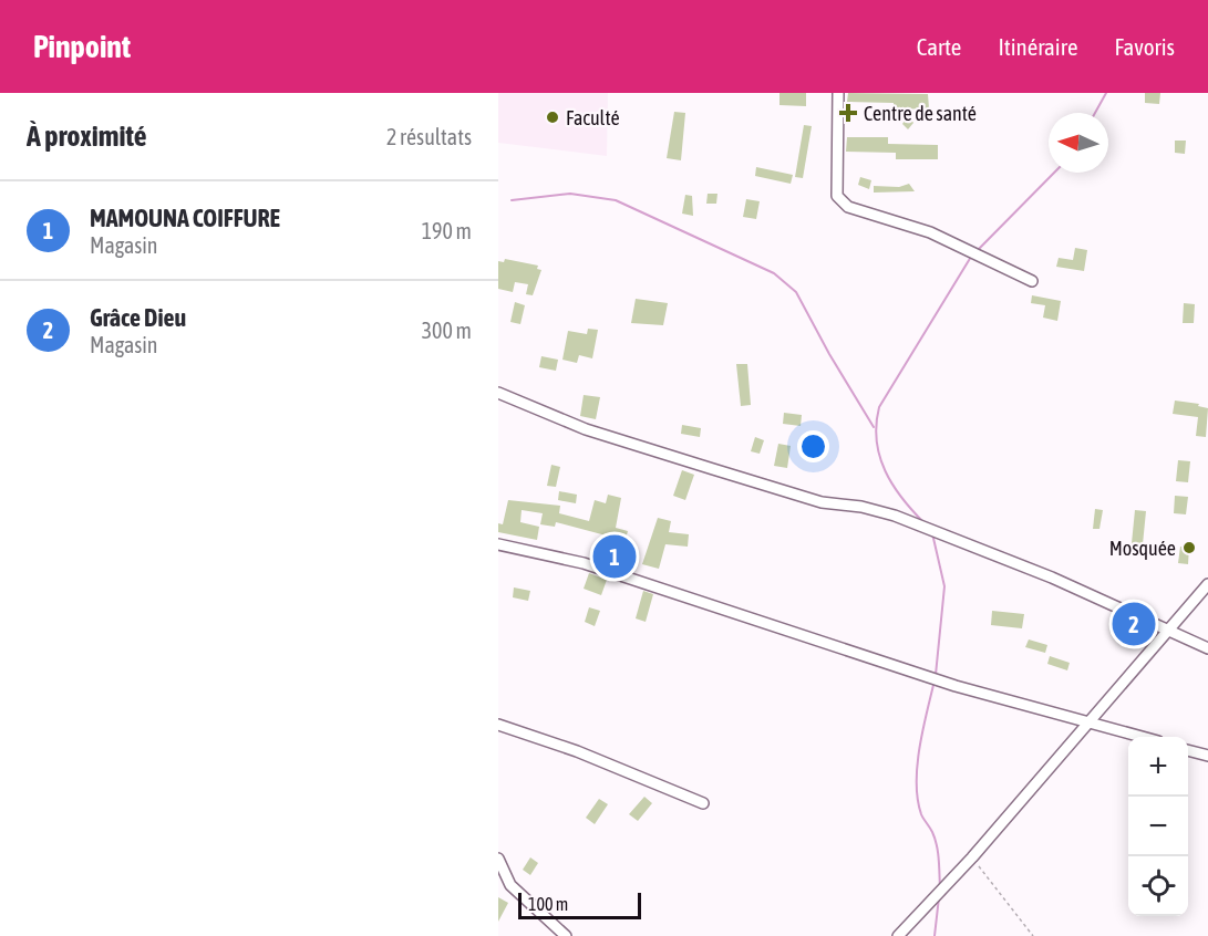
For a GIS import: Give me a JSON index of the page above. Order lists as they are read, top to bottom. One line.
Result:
{"places":{"health":["Centre de santé"],"other":["Faculté","Mosquée"]},"scale_bar":"100 m","north":"left","page":{"header":"Pinpoint","nav":["Carte","Itinéraire","Favoris"],"heading":["À proximité","2 résultats"],"list":[{"mark":"1","name":"MAMOUNA COIFFURE","note":"Magasin","value":"190 m"},{"mark":"2","name":"Grâce Dieu","note":"Magasin","value":"300 m"}],"pins":["1","2"],"map_buttons":["+","−"],"scale":"100 m"}}
